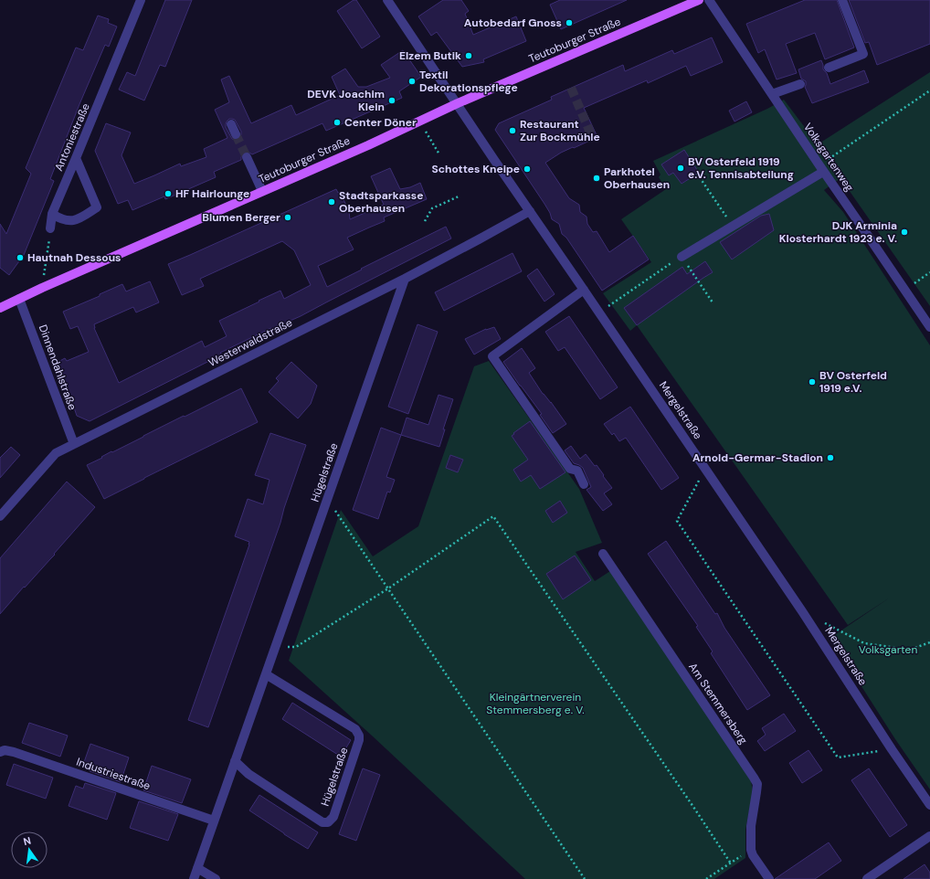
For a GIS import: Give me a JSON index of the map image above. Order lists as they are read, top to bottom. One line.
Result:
{"streets":{"main road":["Teutoburger Straße"],"street":["Antoniestraße","Volksgartenweg","Westerwaldstraße","Dinnendahlstraße","Mergelstraße","Hügelstraße","Am Stemmersberg","Industriestraße"]},"crossings":[["Teutoburger Straße","Dinnendahlstraße"],["Teutoburger Straße","Mergelstraße"],["Westerwaldstraße","Dinnendahlstraße"],["Westerwaldstraße","Mergelstraße"],["Westerwaldstraße","Hügelstraße"],["Hügelstraße","Industriestraße"]],"parks":["Volksgarten","Kleingärtnerverein Stemmersberg e. V."],"places":["Autobedarf Gnoss","Elzem Butik","Textil Dekorationspflege","DEVK Joachim Klein","Center Döner","Restaurant Zur Bockmühle","BV Osterfeld 1919 e.V. Tennisabteilung","Schottes Kneipe","Parkhotel Oberhausen","HF Hairlounge","Stadtsparkasse Oberhausen","Blumen Berger","DJK Arminia Klosterhardt 1923 e. V.","Hautnah Dessous","BV Osterfeld 1919 e.V.","Arnold-Germar-Stadion"],"north":"top"}
